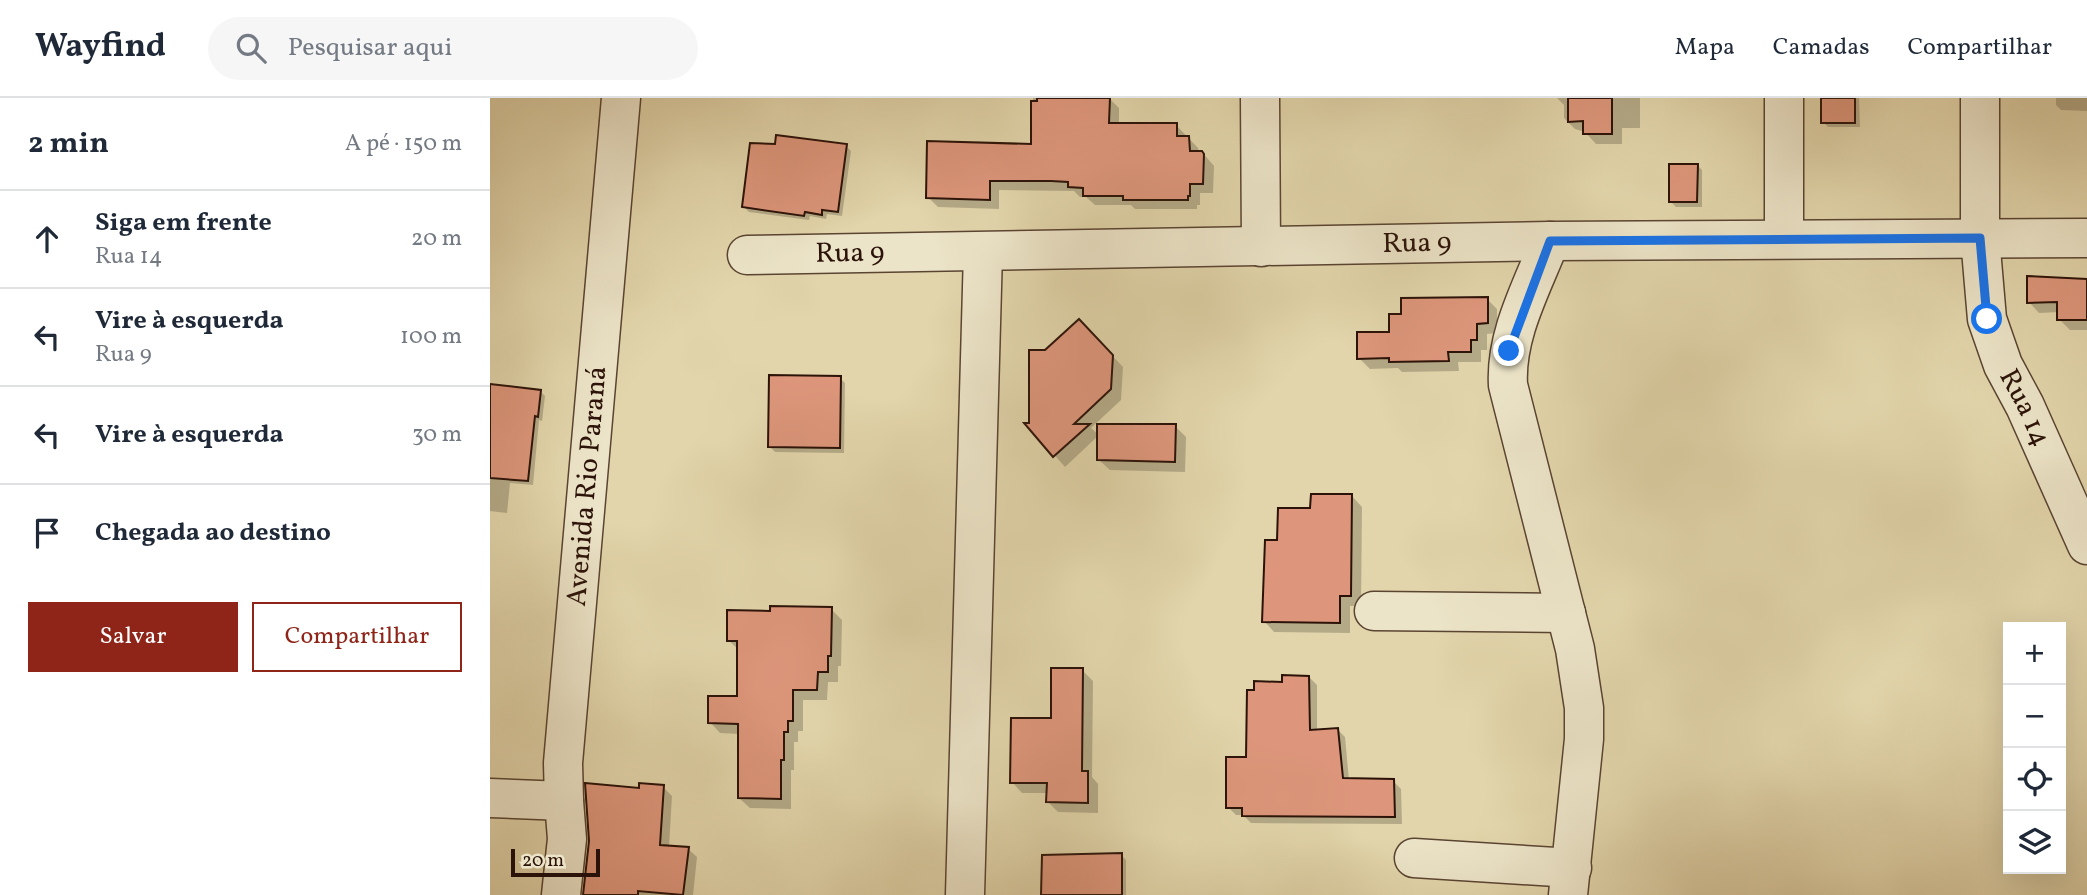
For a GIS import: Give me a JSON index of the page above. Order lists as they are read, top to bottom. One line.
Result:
{"streets":{"street":["Rua 9","Rua 14","Avenida Rio Paraná"]},"crossings":[["Rua 9","Rua 14"]],"scale_bar":"20 m","page":{"header":"Wayfind","search":"Pesquisar aqui","nav":["Mapa","Camadas","Compartilhar"],"heading":["2 min","A pé · 150 m"],"list":[["Siga em frente","Rua 14","20 m"],["Vire à esquerda","Rua 9","100 m"],["Vire à esquerda","30 m"],"Chegada ao destino"],"buttons":["Salvar","Compartilhar"],"map_buttons":["+","−"],"scale":"20 m"}}
